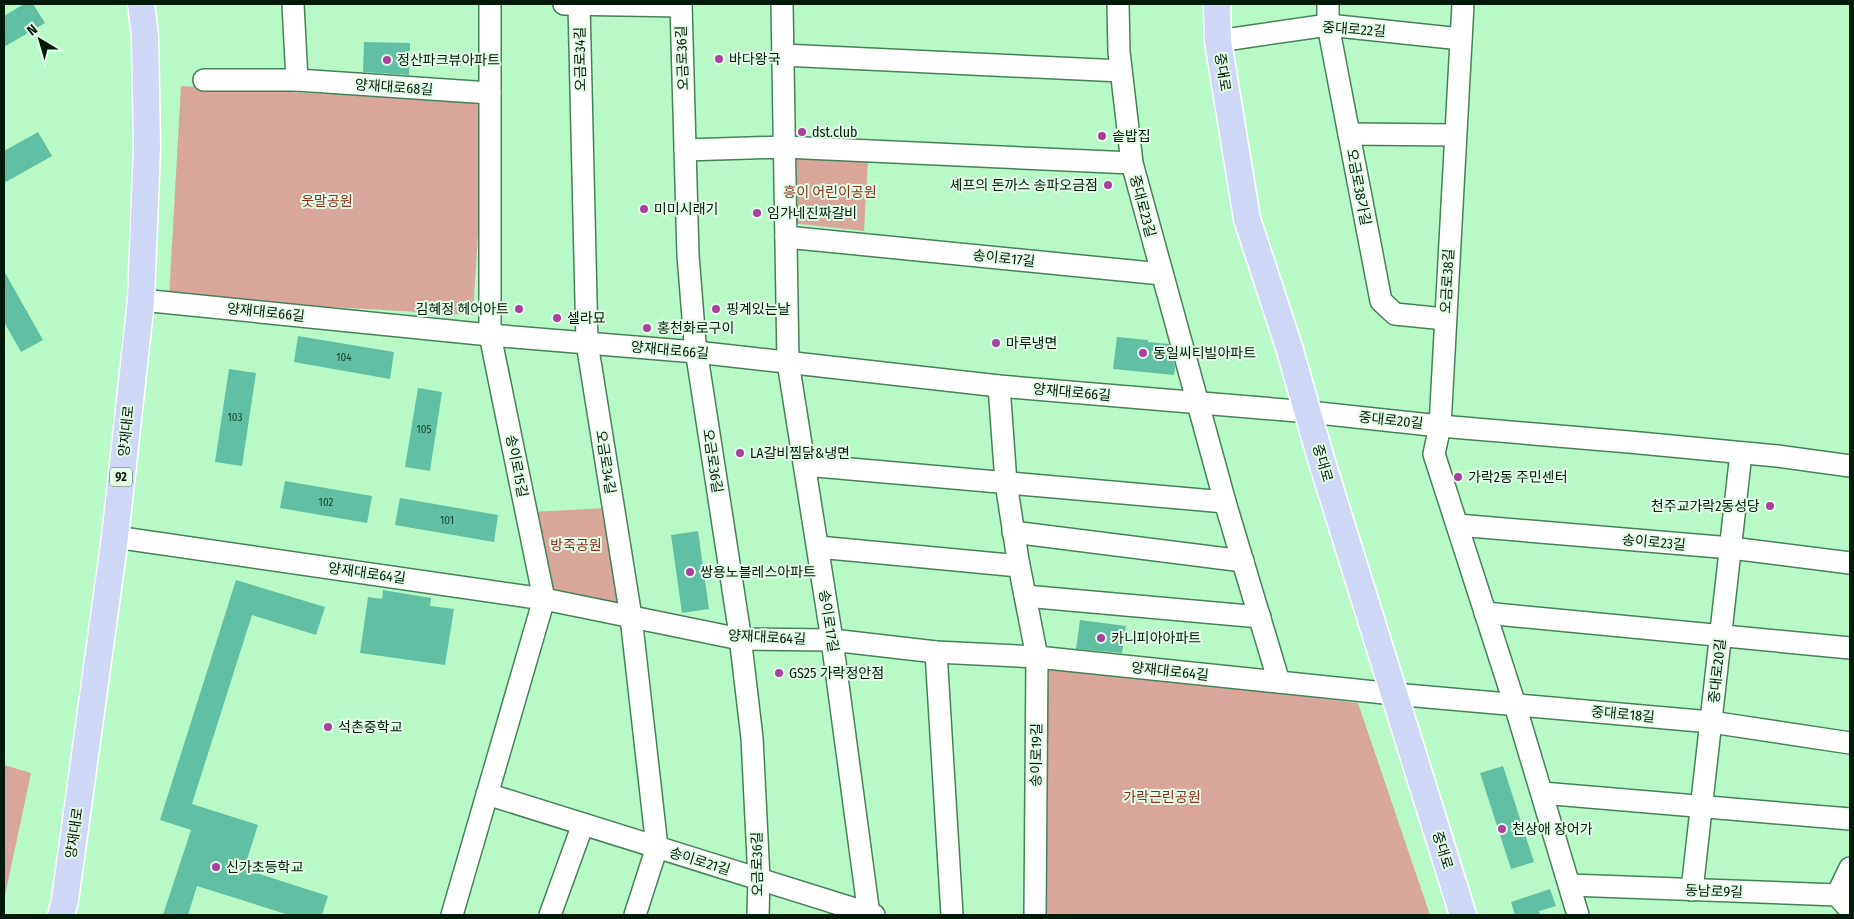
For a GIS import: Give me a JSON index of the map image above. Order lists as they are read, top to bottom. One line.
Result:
{"streets":{"main road":["중대로","양재대로","92"],"street":["중대로22길","오금로36길","오금로34길","양재대로68길","오금로38가길","중대로23길","송이로17길","오금로38길","양재대로66길","중대로20길","송이로15길","송이로23길","양재대로64길","중대로18길","송이로19길","송이로21길","동남로9길"]},"crossings":[["중대로22길","중대로"],["중대로22길","오금로38가길"],["중대로22길","오금로38길"],["오금로36길","오금로34길"],["오금로36길","양재대로66길"],["오금로36길","양재대로64길"],["오금로36길","송이로21길"],["오금로34길","양재대로66길"],["오금로34길","양재대로64길"],["오금로34길","송이로21길"],["중대로","양재대로66길"],["중대로","중대로20길"],["중대로","양재대로64길"],["중대로","중대로18길"],["양재대로68길","송이로15길"],["오금로38가길","오금로38길"],["중대로23길","송이로17길"],["중대로23길","양재대로66길"],["송이로17길","양재대로66길"],["송이로17길","양재대로64길"],["송이로17길","송이로21길"],["오금로38길","중대로20길"],["양재대로66길","중대로20길"],["양재대로66길","양재대로"],["양재대로66길","송이로15길"],["양재대로66길","송이로19길"],["중대로20길","송이로23길"],["중대로20길","중대로18길"],["중대로20길","동남로9길"],["양재대로","양재대로64길"],["송이로15길","양재대로64길"],["송이로15길","송이로21길"],["양재대로64길","중대로18길"],["양재대로64길","송이로19길"]],"parks":["흥이 어린이공원","웃말공원","방죽공원","가락근린공원"],"places":["바다왕국","정산파크뷰아파트","dst.club","솥밥집","셰프의 돈까스 송파오금점","미미시래기","임가네진짜갈비","김혜정 헤어아트","핑계있는날","셀라묘","홍천화로구이","마루냉면","동일씨티빌아파트","LA갈비찜닭&냉면","가락2동 주민센터","천주교가락2동성당","쌍용노블레스아파트","카니피아아파트","GS25 가락정안점","석촌중학교","천상애 장어가","신가초등학교"],"house_numbers":["104","103","105","102","101"],"north":"top left"}
